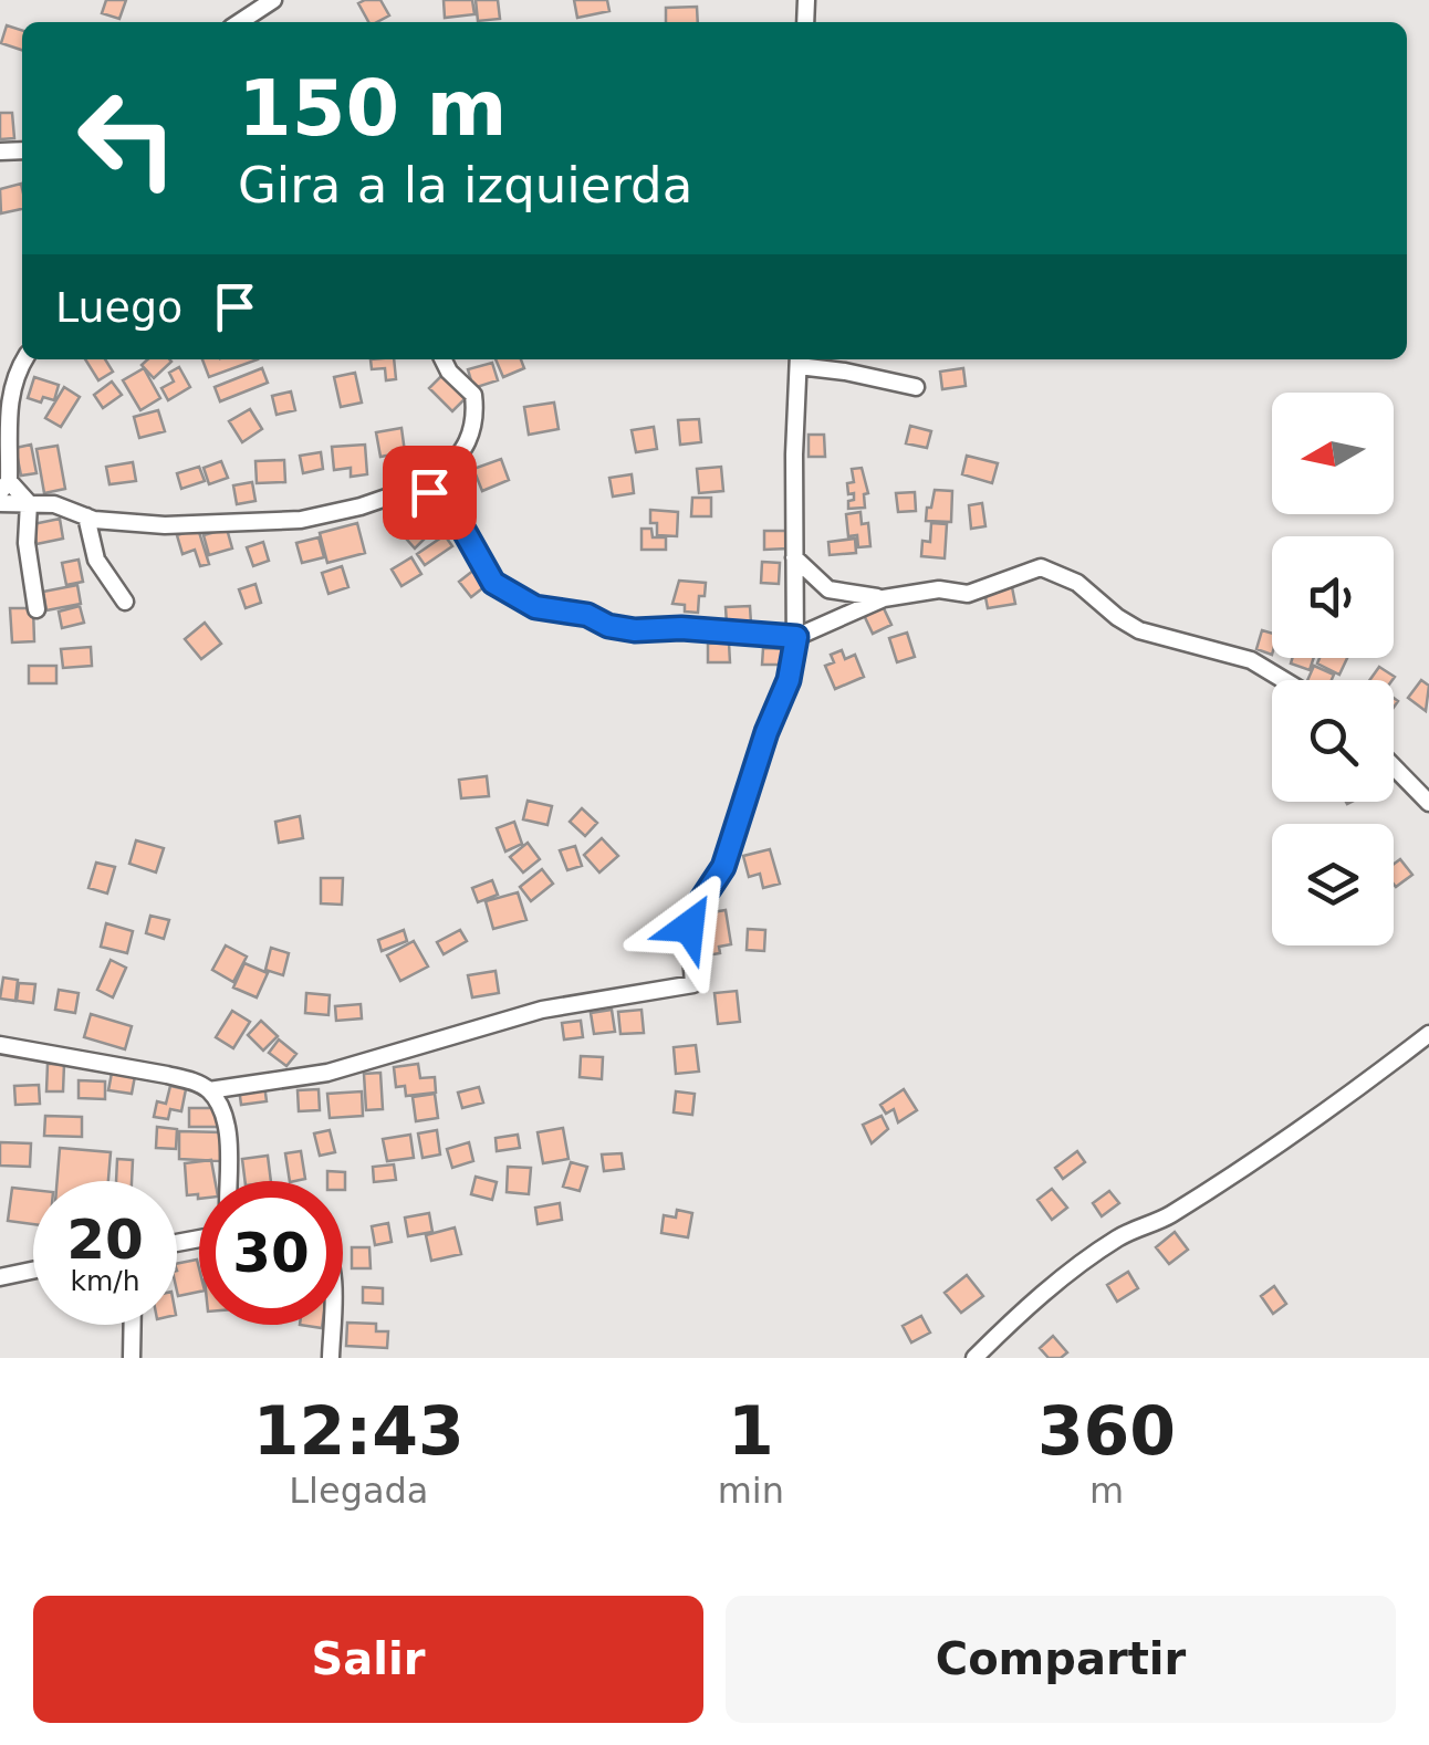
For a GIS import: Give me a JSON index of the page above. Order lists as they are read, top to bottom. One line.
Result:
{"north":"left","page":{"turn":["150 m","Gira a la izquierda"],"then":"Luego","speed":"20 km/h","limit":"30","eta":["12:43","Llegada","1","min","360","m"],"buttons":["Salir","Compartir"]}}
